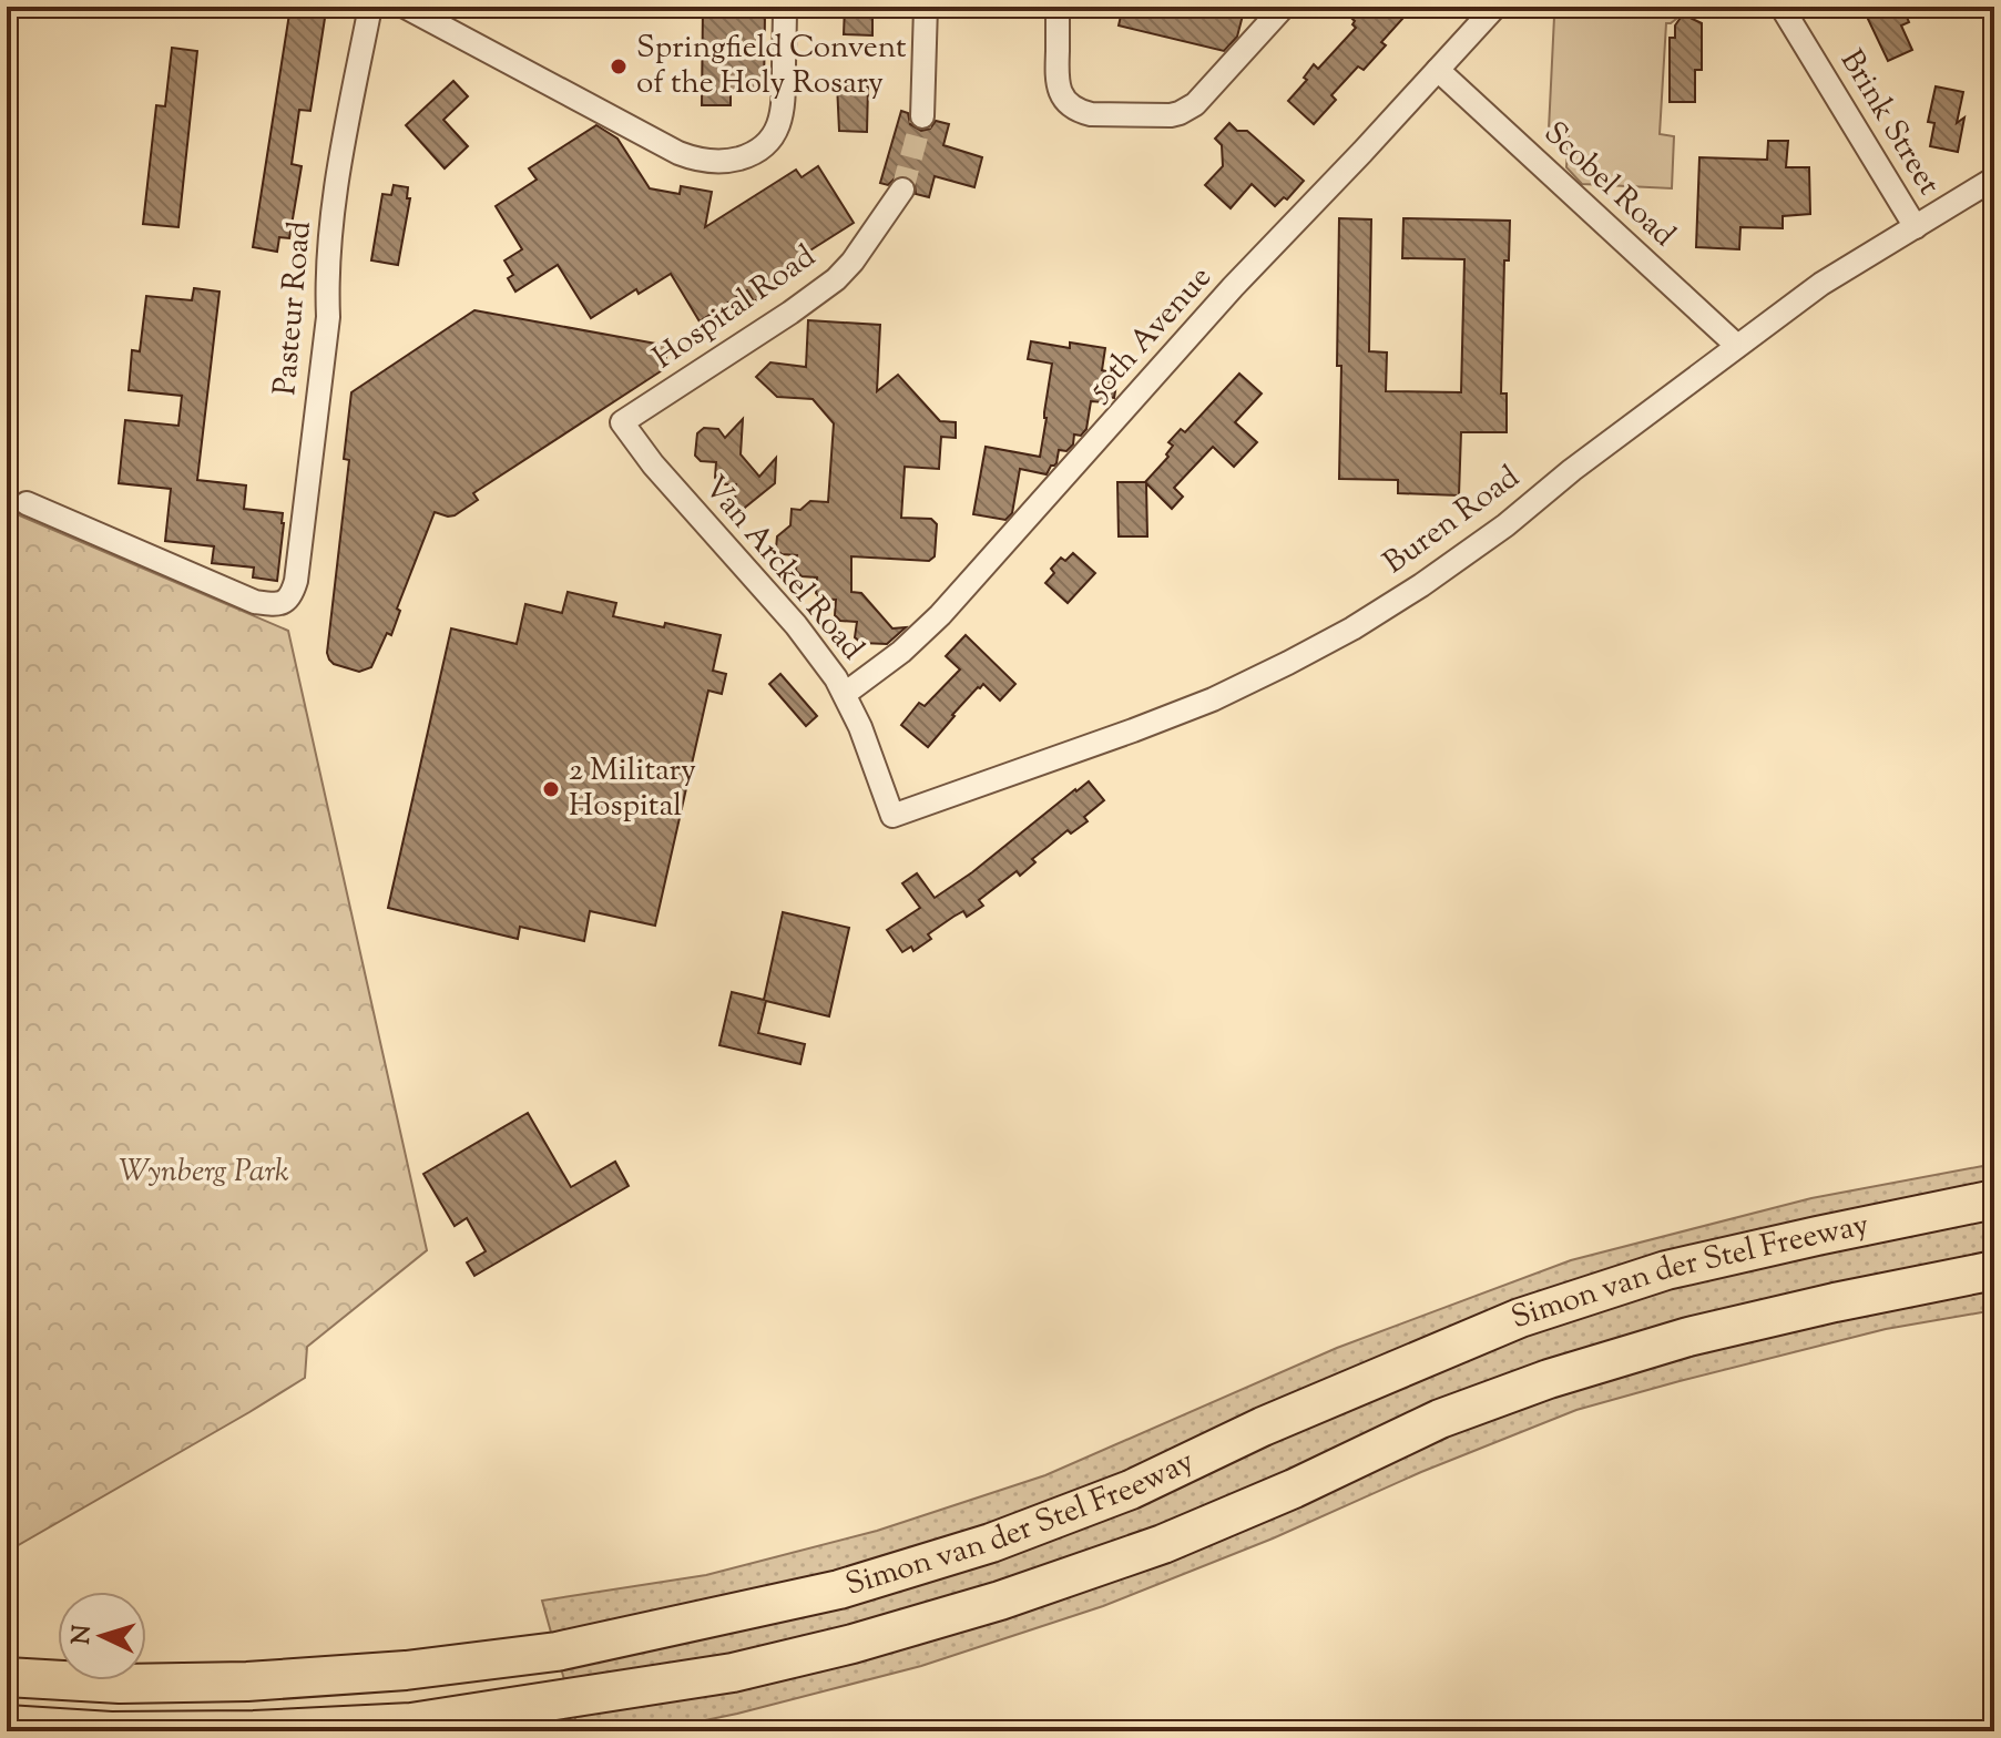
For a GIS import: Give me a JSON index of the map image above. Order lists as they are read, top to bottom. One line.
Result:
{"streets":{"highway":["Simon van der Stel Freeway"],"street":["Brink Street","Scobel Road","Pasteur Road","Hospital Road","50th Avenue","Buren Road","Van Arckel Road"]},"crossings":[["Brink Street","Buren Road"],["Scobel Road","50th Avenue"],["Scobel Road","Buren Road"],["Hospital Road","Van Arckel Road"],["50th Avenue","Van Arckel Road"],["Buren Road","Van Arckel Road"]],"parks":["Wynberg Park"],"places":["Springfield Convent of the Holy Rosary","2 Military Hospital"],"north":"left"}
